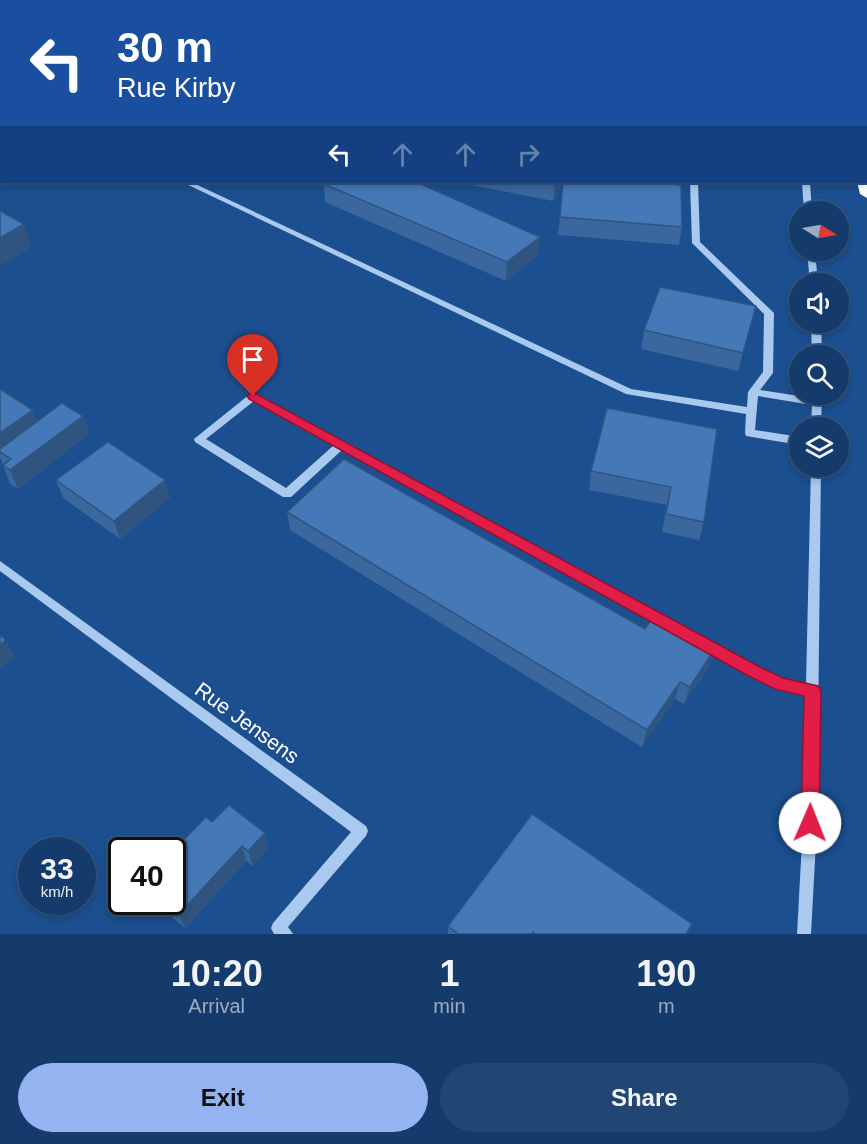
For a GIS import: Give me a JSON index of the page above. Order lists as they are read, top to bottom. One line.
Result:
{"streets":{"street":["Rue Jensens"]},"north":"right","page":{"turn":["30 m","Rue Kirby"],"speed":"33 km/h","limit":"40","eta":["10:20","Arrival","1","min","190","m"],"buttons":["Exit","Share"]}}
